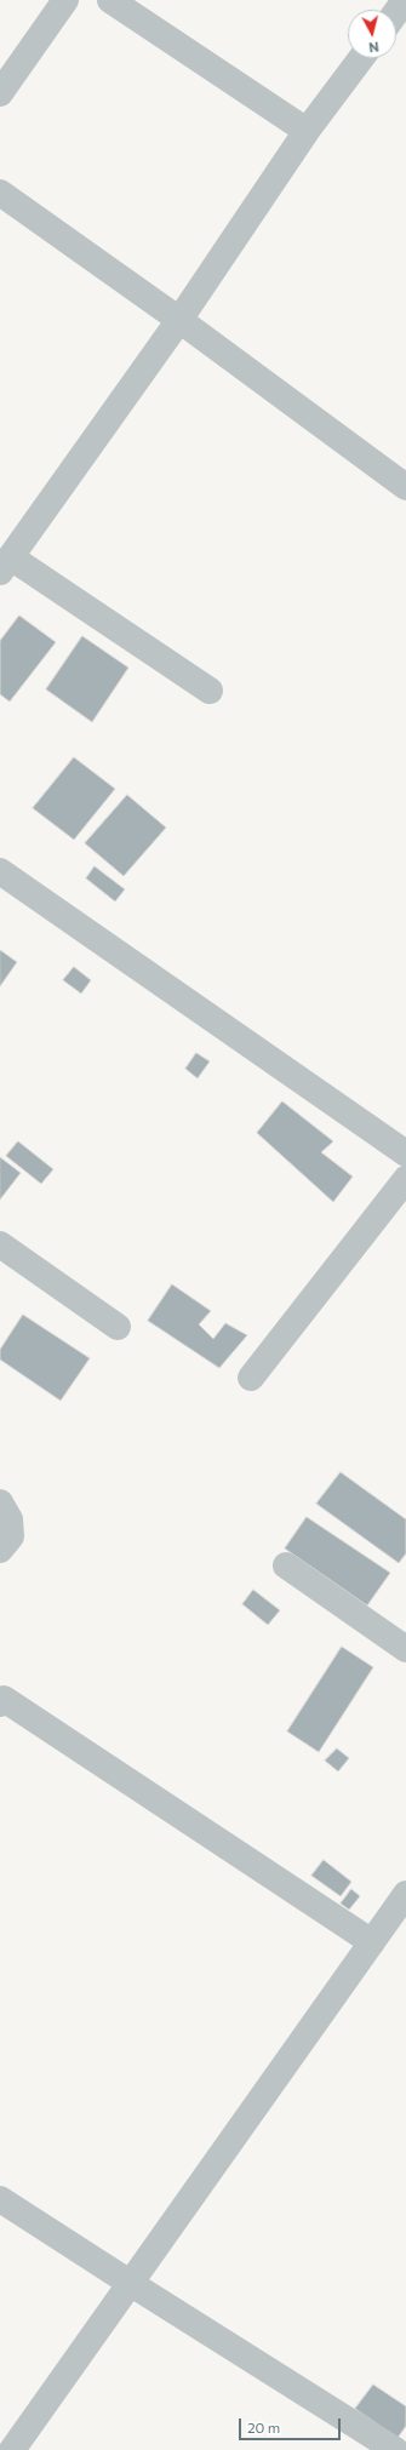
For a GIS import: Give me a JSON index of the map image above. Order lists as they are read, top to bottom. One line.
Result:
{"scale_bar":"20 m","north":"bottom"}
